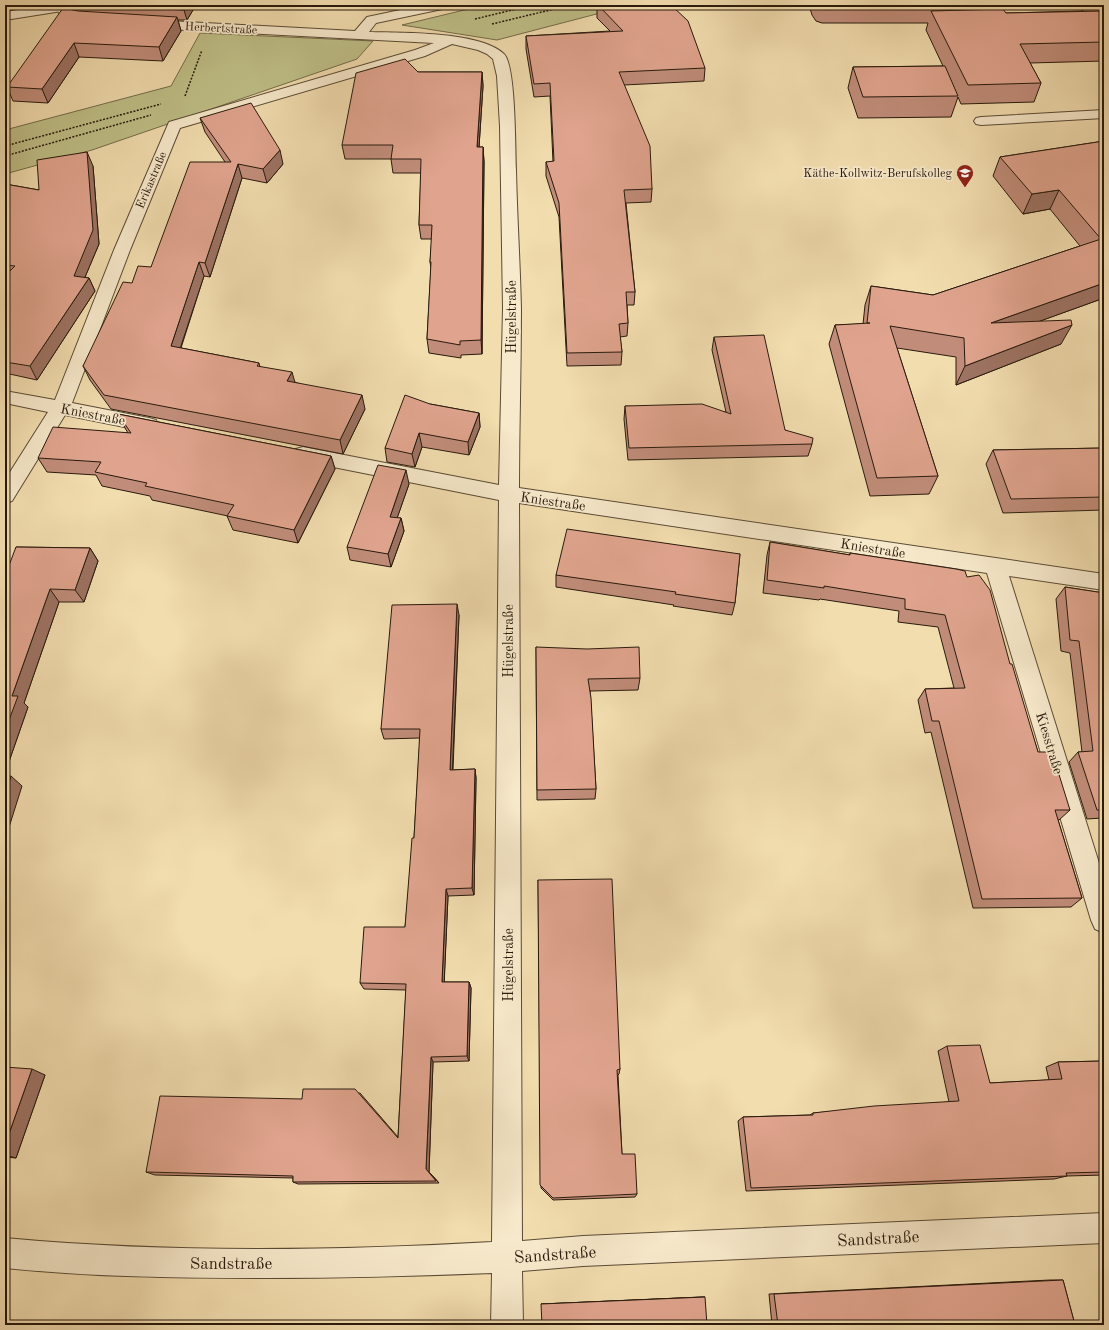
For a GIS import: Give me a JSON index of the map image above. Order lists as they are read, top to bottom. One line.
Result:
{"streets":{"street":["Herbertstraße","Erikastraße","Hügelstraße","Kniestraße","Kiesstraße","Sandstraße"]},"crossings":[["Herbertstraße","Hügelstraße"],["Erikastraße","Kniestraße"],["Hügelstraße","Kniestraße"],["Hügelstraße","Sandstraße"],["Kniestraße","Kiesstraße"]],"places":{"school or university":["Käthe-Kollwitz-Berufskolleg"]}}
